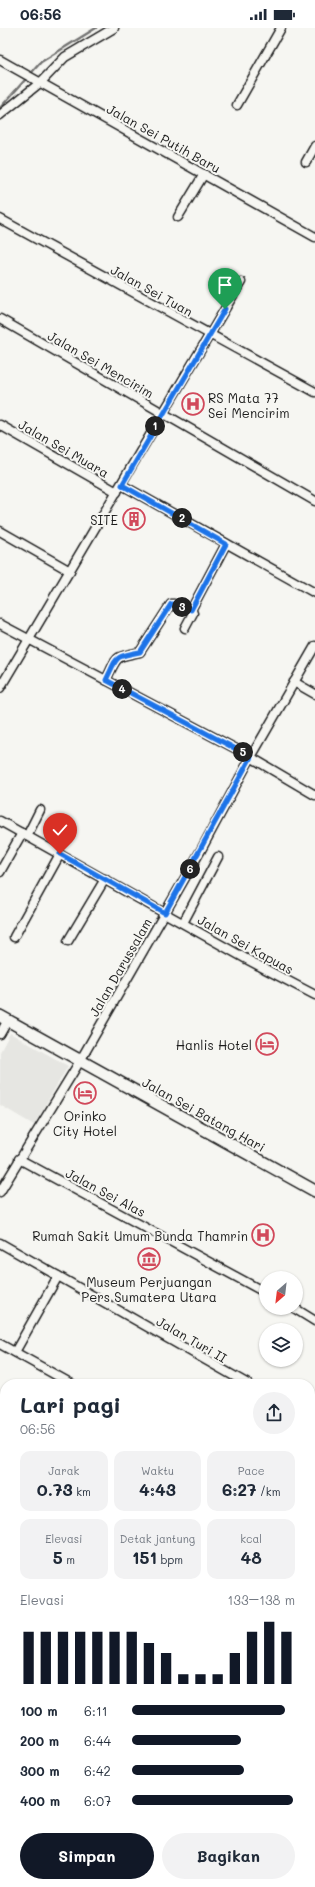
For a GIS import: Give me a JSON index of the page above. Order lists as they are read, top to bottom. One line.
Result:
{"streets":{"street":["Jalan Sei Putih Baru","Jalan Sei Tuan","Jalan Sei Mencirim","Jalan Sei Muara","Jalan Sei Kapuas","Jalan Darussalam","Jalan Sei Batang Hari","Jalan Sei Alas","Jalan Turi II"]},"crossings":[["Jalan Sei Kapuas","Jalan Darussalam"],["Jalan Darussalam","Jalan Sei Batang Hari"],["Jalan Darussalam","Jalan Sei Alas"]],"places":{"hospital":["RS Mata 77 Sei Mencirim","Rumah Sakit Umum Bunda Thamrin"],"building":["SITE"],"hotel":["Hanlis Hotel","Orinko City Hotel"],"museum":["Museum Perjuangan Pers Sumatera Utara"]},"north":"bottom left","page":{"status":"06:56","pins":["1","2","3","4","5","6"],"heading":["Lari pagi","06:56"],"stats":[["Jarak","0.73 km"],["Waktu","4:43"],["Pace","6:27 /km"],["Elevasi","5 m"],["Detak jantung","151 bpm"],["kcal","48"]],"chart":["Elevasi","133–138 m"],"list":[{"name":"100 m","note":"6:11"},{"name":"200 m","note":"6:44"},{"name":"300 m","note":"6:42"},{"name":"400 m","note":"6:07"}],"buttons":["Simpan","Bagikan"]}}
